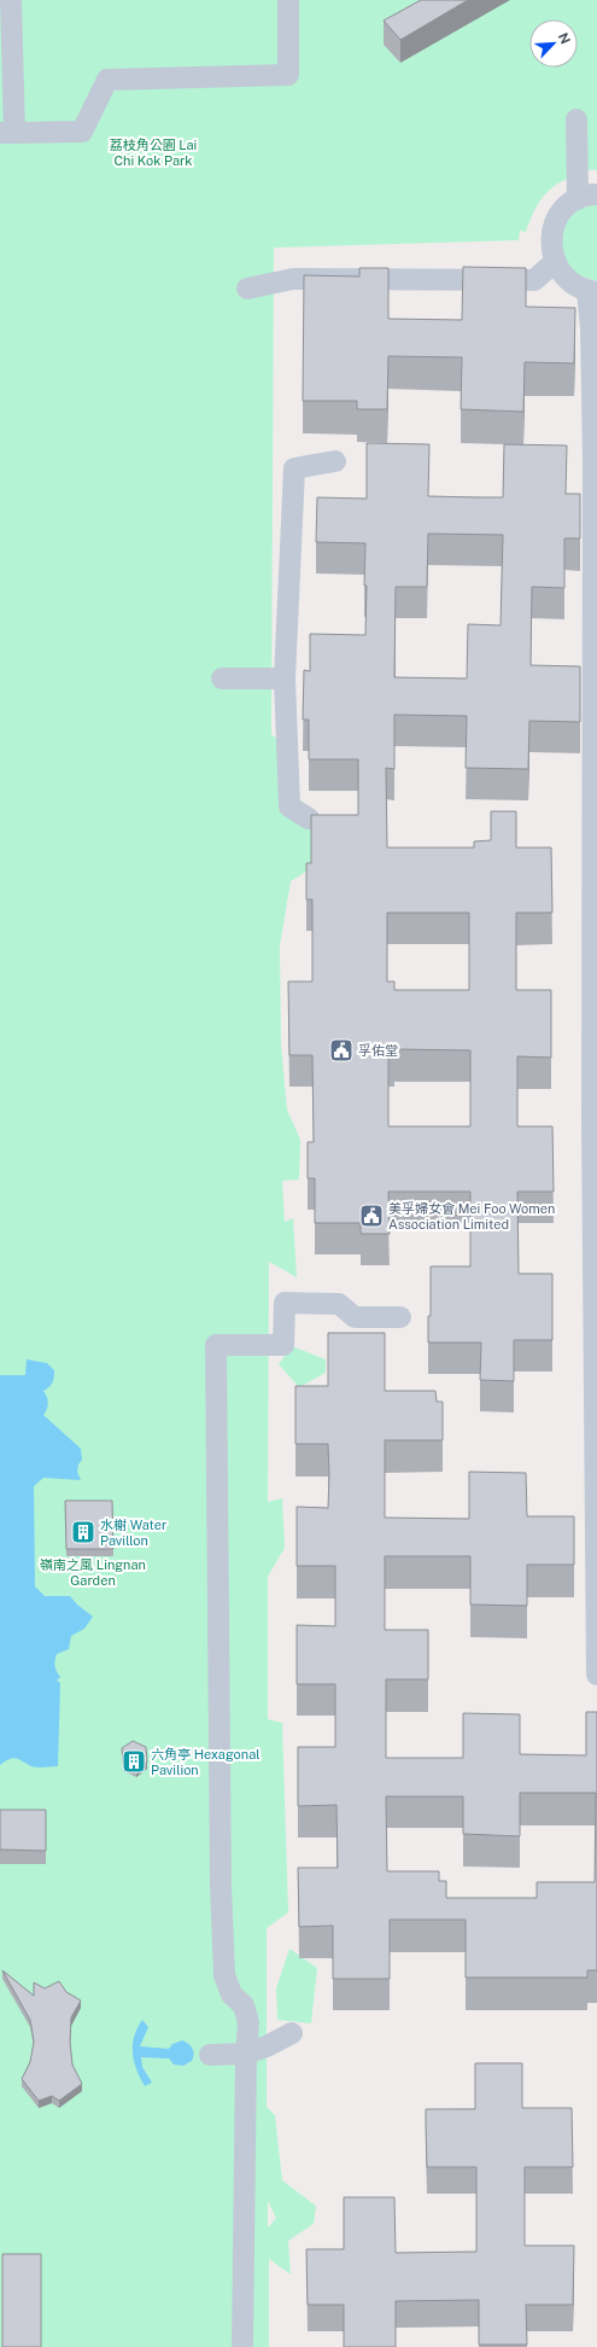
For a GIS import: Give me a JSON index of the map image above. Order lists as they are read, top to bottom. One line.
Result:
{"parks":["荔枝角公園 Lai Chi Kok Park","嶺南之風 Lingnan Garden"],"places":{"public building":["孚佑堂","美孚婦女會 Mei Foo Women Association Limited"],"building":["水榭 Water Pavillon","六角亭 Hexagonal Pavilion"]},"north":"top right"}
